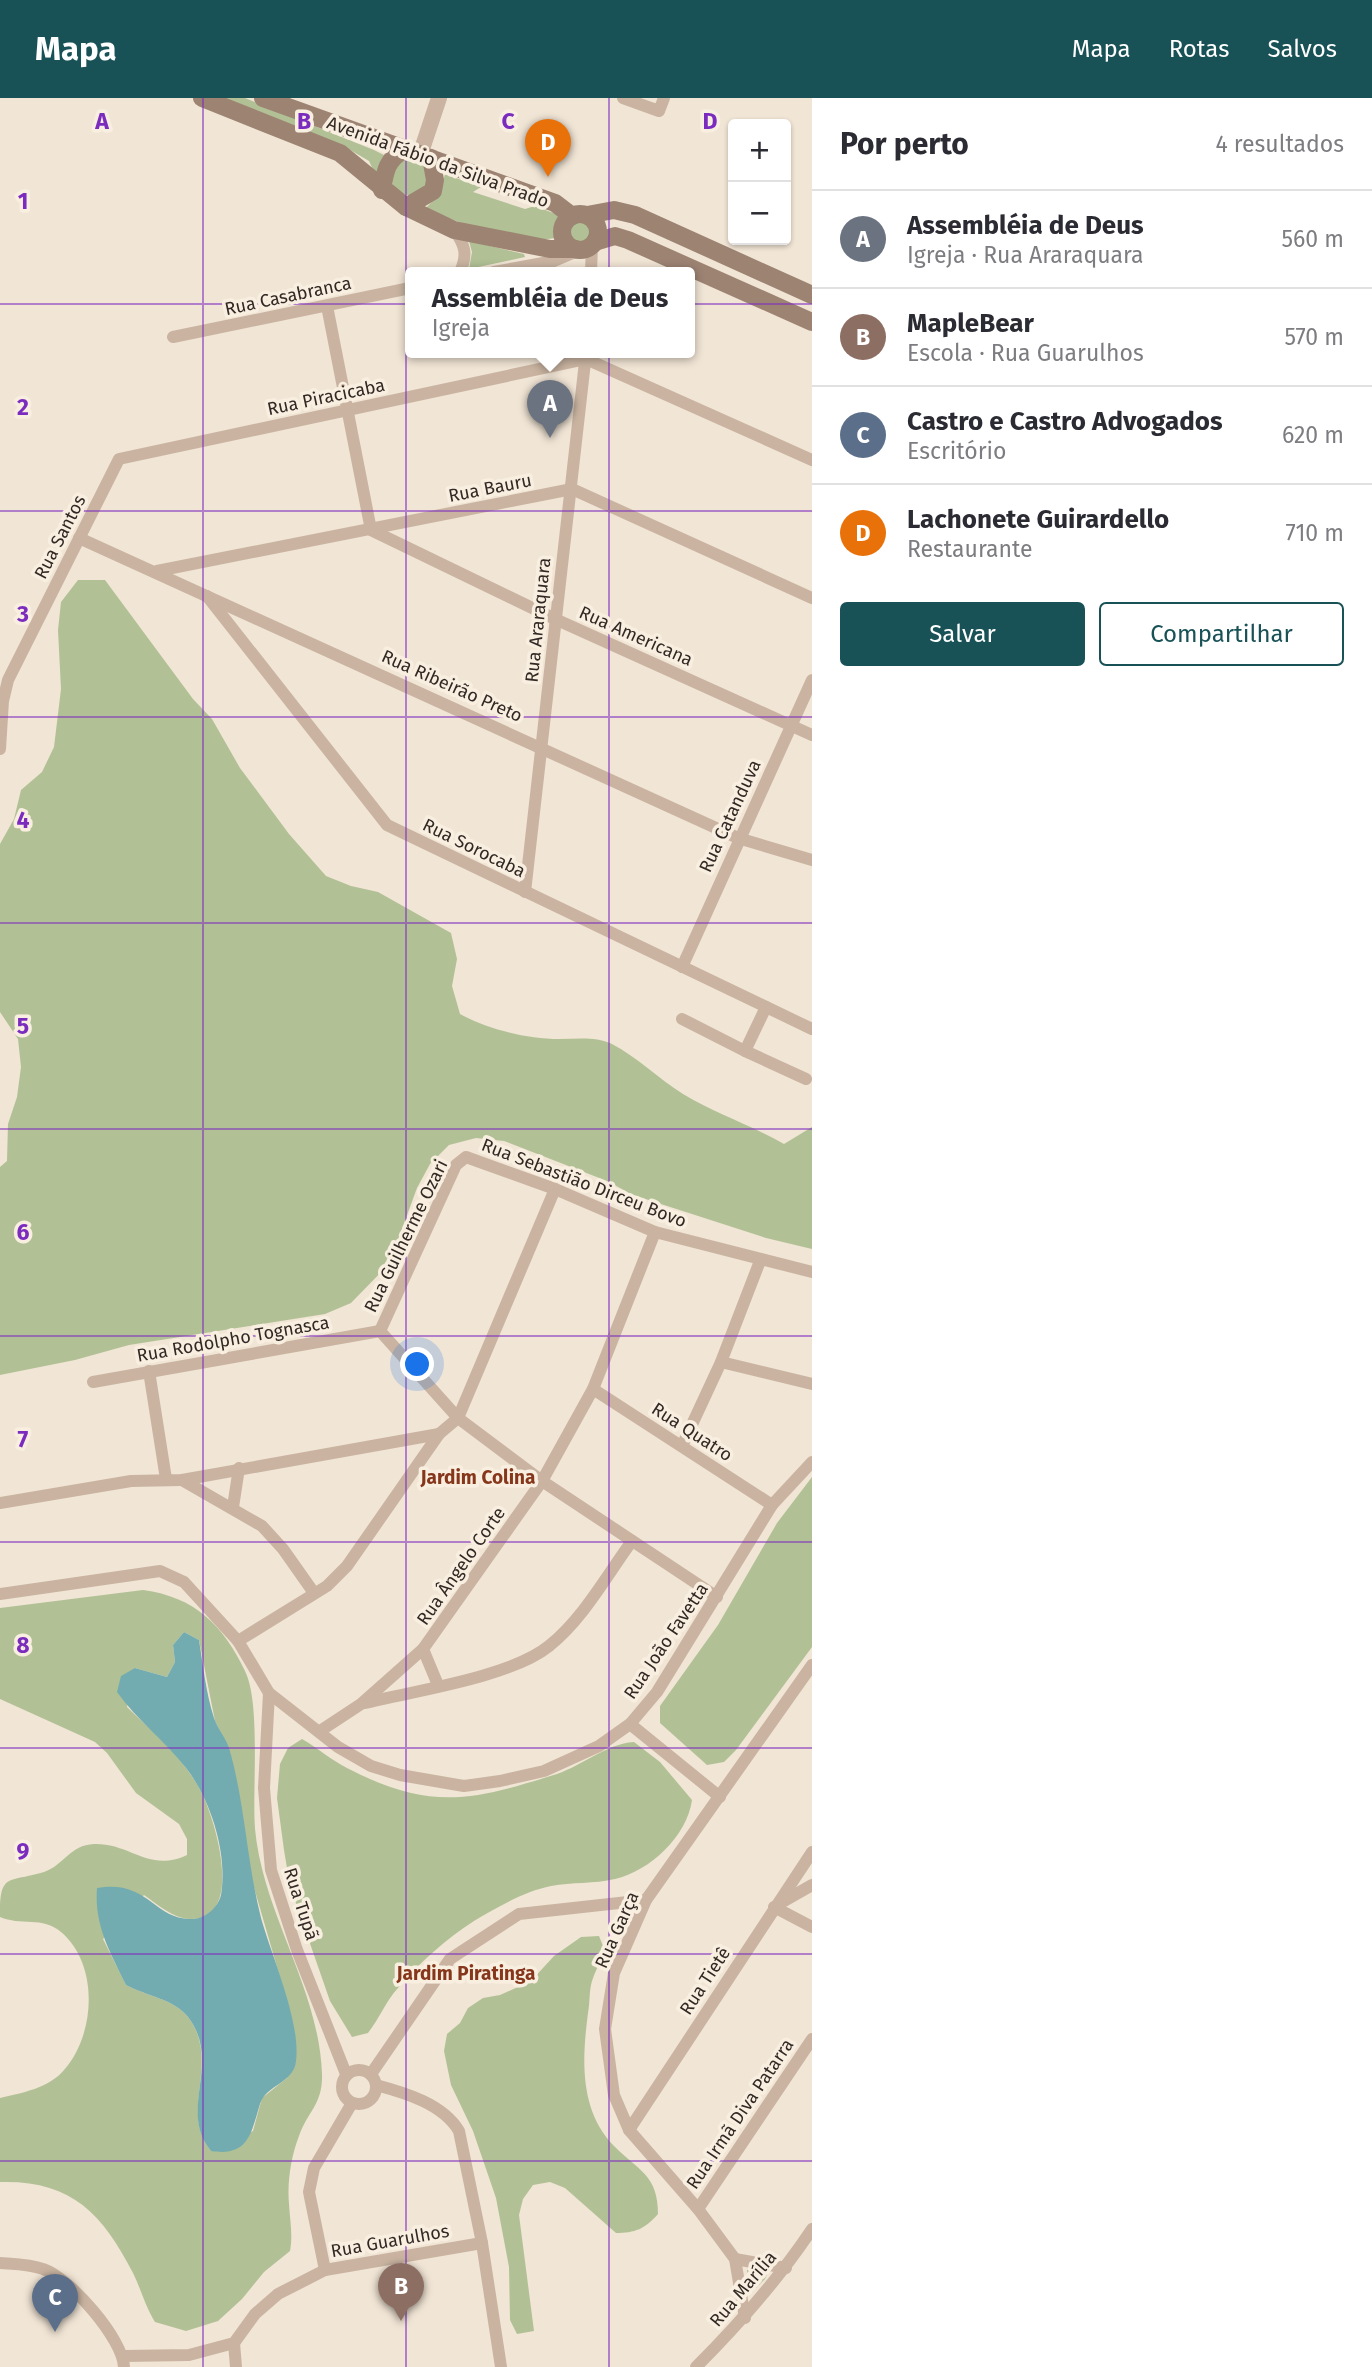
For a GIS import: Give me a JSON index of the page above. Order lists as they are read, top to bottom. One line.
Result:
{"streets":{"main road":["Avenida Fábio da Silva Prado"],"street":["Rua Casabranca","Rua Piracicaba","Rua Bauru","Rua Santos","Rua Araraquara","Rua Americana","Rua Ribeirão Preto","Rua Catanduva","Rua Sorocaba","Rua Sebastião Dirceu Bovo","Rua Guilherme Ozari","Rua Rodolpho Tognasca","Rua Quatro","Rua Ângelo Corte","Rua João Favetta","Rua Tupã","Rua Garça","Rua Tietê","Rua Irmã Diva Patarra","Rua Guarulhos","Rua Marília"]},"crossings":[["Rua Piracicaba","Rua Santos"],["Rua Bauru","Rua Araraquara"],["Rua Bauru","Rua Americana"],["Rua Bauru","Rua Ribeirão Preto"],["Rua Santos","Rua Ribeirão Preto"],["Rua Araraquara","Rua Americana"],["Rua Araraquara","Rua Ribeirão Preto"],["Rua Araraquara","Rua Sorocaba"],["Rua Americana","Rua Catanduva"],["Rua Ribeirão Preto","Rua Catanduva"],["Rua Ribeirão Preto","Rua Sorocaba"],["Rua Catanduva","Rua Sorocaba"],["Rua Sebastião Dirceu Bovo","Rua Guilherme Ozari"],["Rua Sebastião Dirceu Bovo","Rua Ângelo Corte"],["Rua Guilherme Ozari","Rua Rodolpho Tognasca"],["Rua Quatro","Rua Ângelo Corte"],["Rua Quatro","Rua João Favetta"],["Rua Ângelo Corte","Rua João Favetta"],["Rua João Favetta","Rua Tupã"],["Rua Garça","Rua Tietê"],["Rua Garça","Rua Irmã Diva Patarra"],["Rua Garça","Rua Marília"]],"districts":["Jardim Colina","Jardim Piratinga"],"page":{"header":"Mapa","nav":["Mapa","Rotas","Salvos"],"heading":["Por perto","4 resultados"],"map_buttons":["+","−"],"pins":["D","A","B","C"],"list":[{"mark":"A","name":"Assembléia de Deus","note":"Igreja · Rua Araraquara","value":"560 m"},{"mark":"B","name":"MapleBear","note":"Escola · Rua Guarulhos","value":"570 m"},{"mark":"C","name":"Castro e Castro Advogados","note":"Escritório","value":"620 m"},{"mark":"D","name":"Lachonete Guirardello","note":"Restaurante","value":"710 m"}],"popup":["Assembléia de Deus","Igreja"],"buttons":["Salvar","Compartilhar"]},"grid":{"columns":["A","B","C","D"],"rows":["1","2","3","4","5","6","7","8","9"]}}
